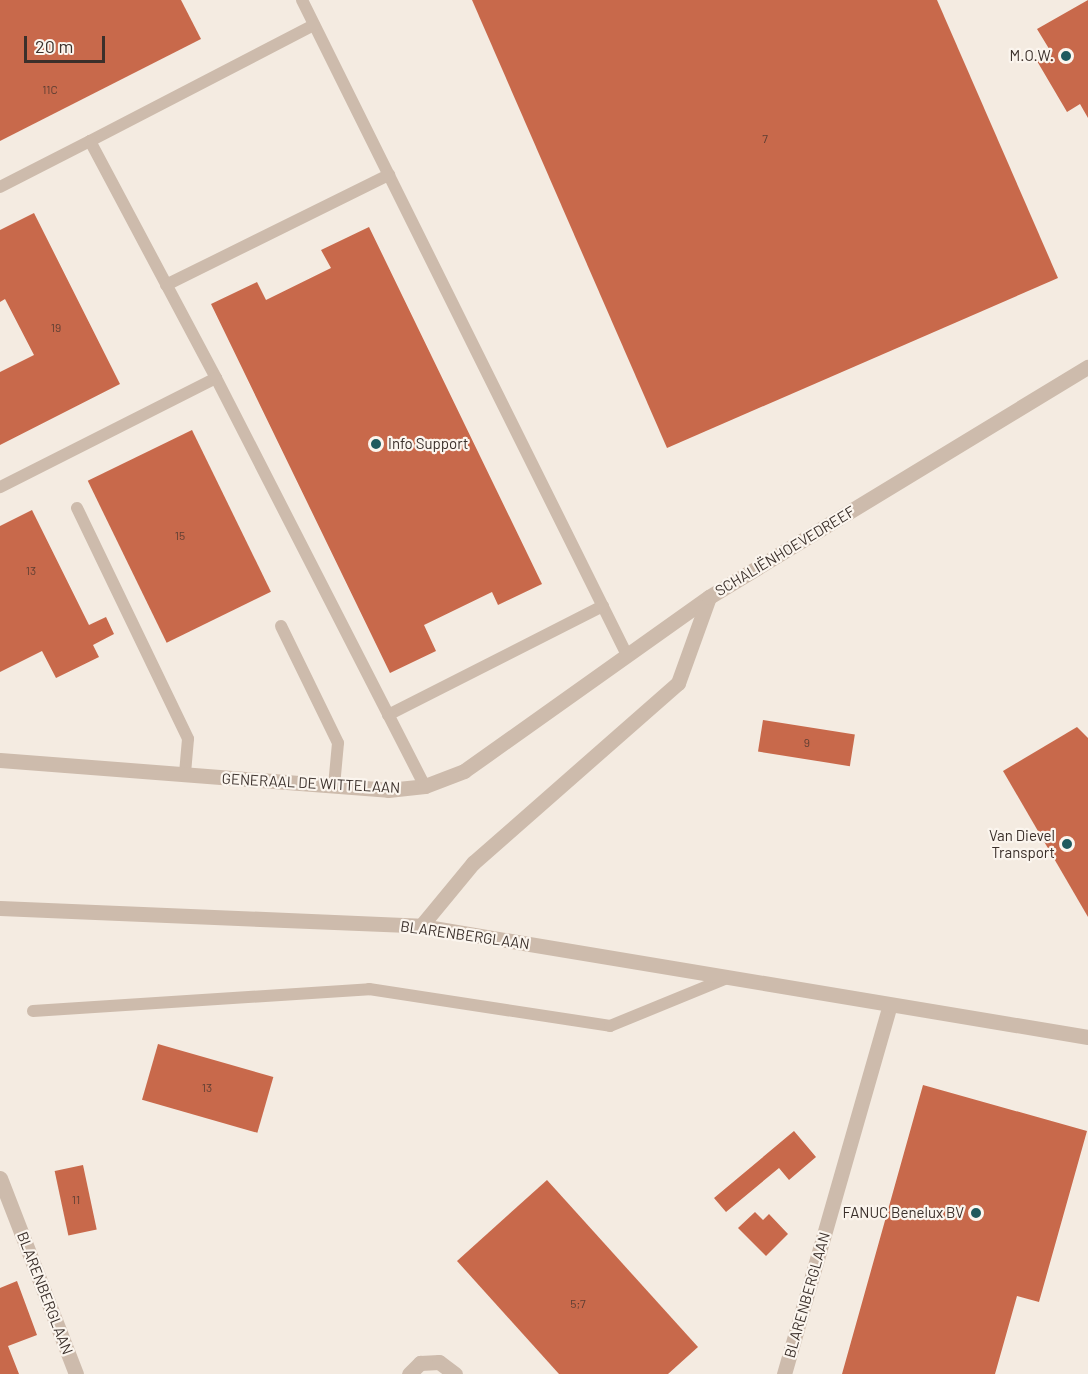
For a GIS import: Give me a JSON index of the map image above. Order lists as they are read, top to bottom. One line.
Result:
{"streets":{"street":["SCHALIËNHOEVEDREEF","GENERAAL DE WITTELAAN","BLARENBERGLAAN"]},"crossings":[["SCHALIËNHOEVEDREEF","GENERAAL DE WITTELAAN"],["SCHALIËNHOEVEDREEF","BLARENBERGLAAN"]],"places":["M.O.W.","Info Support","Van Dievel Transport","FANUC Benelux BV"],"house_numbers":["11C","7","19","15","13","9","13","11","5;7"],"scale_bar":"20 m"}
